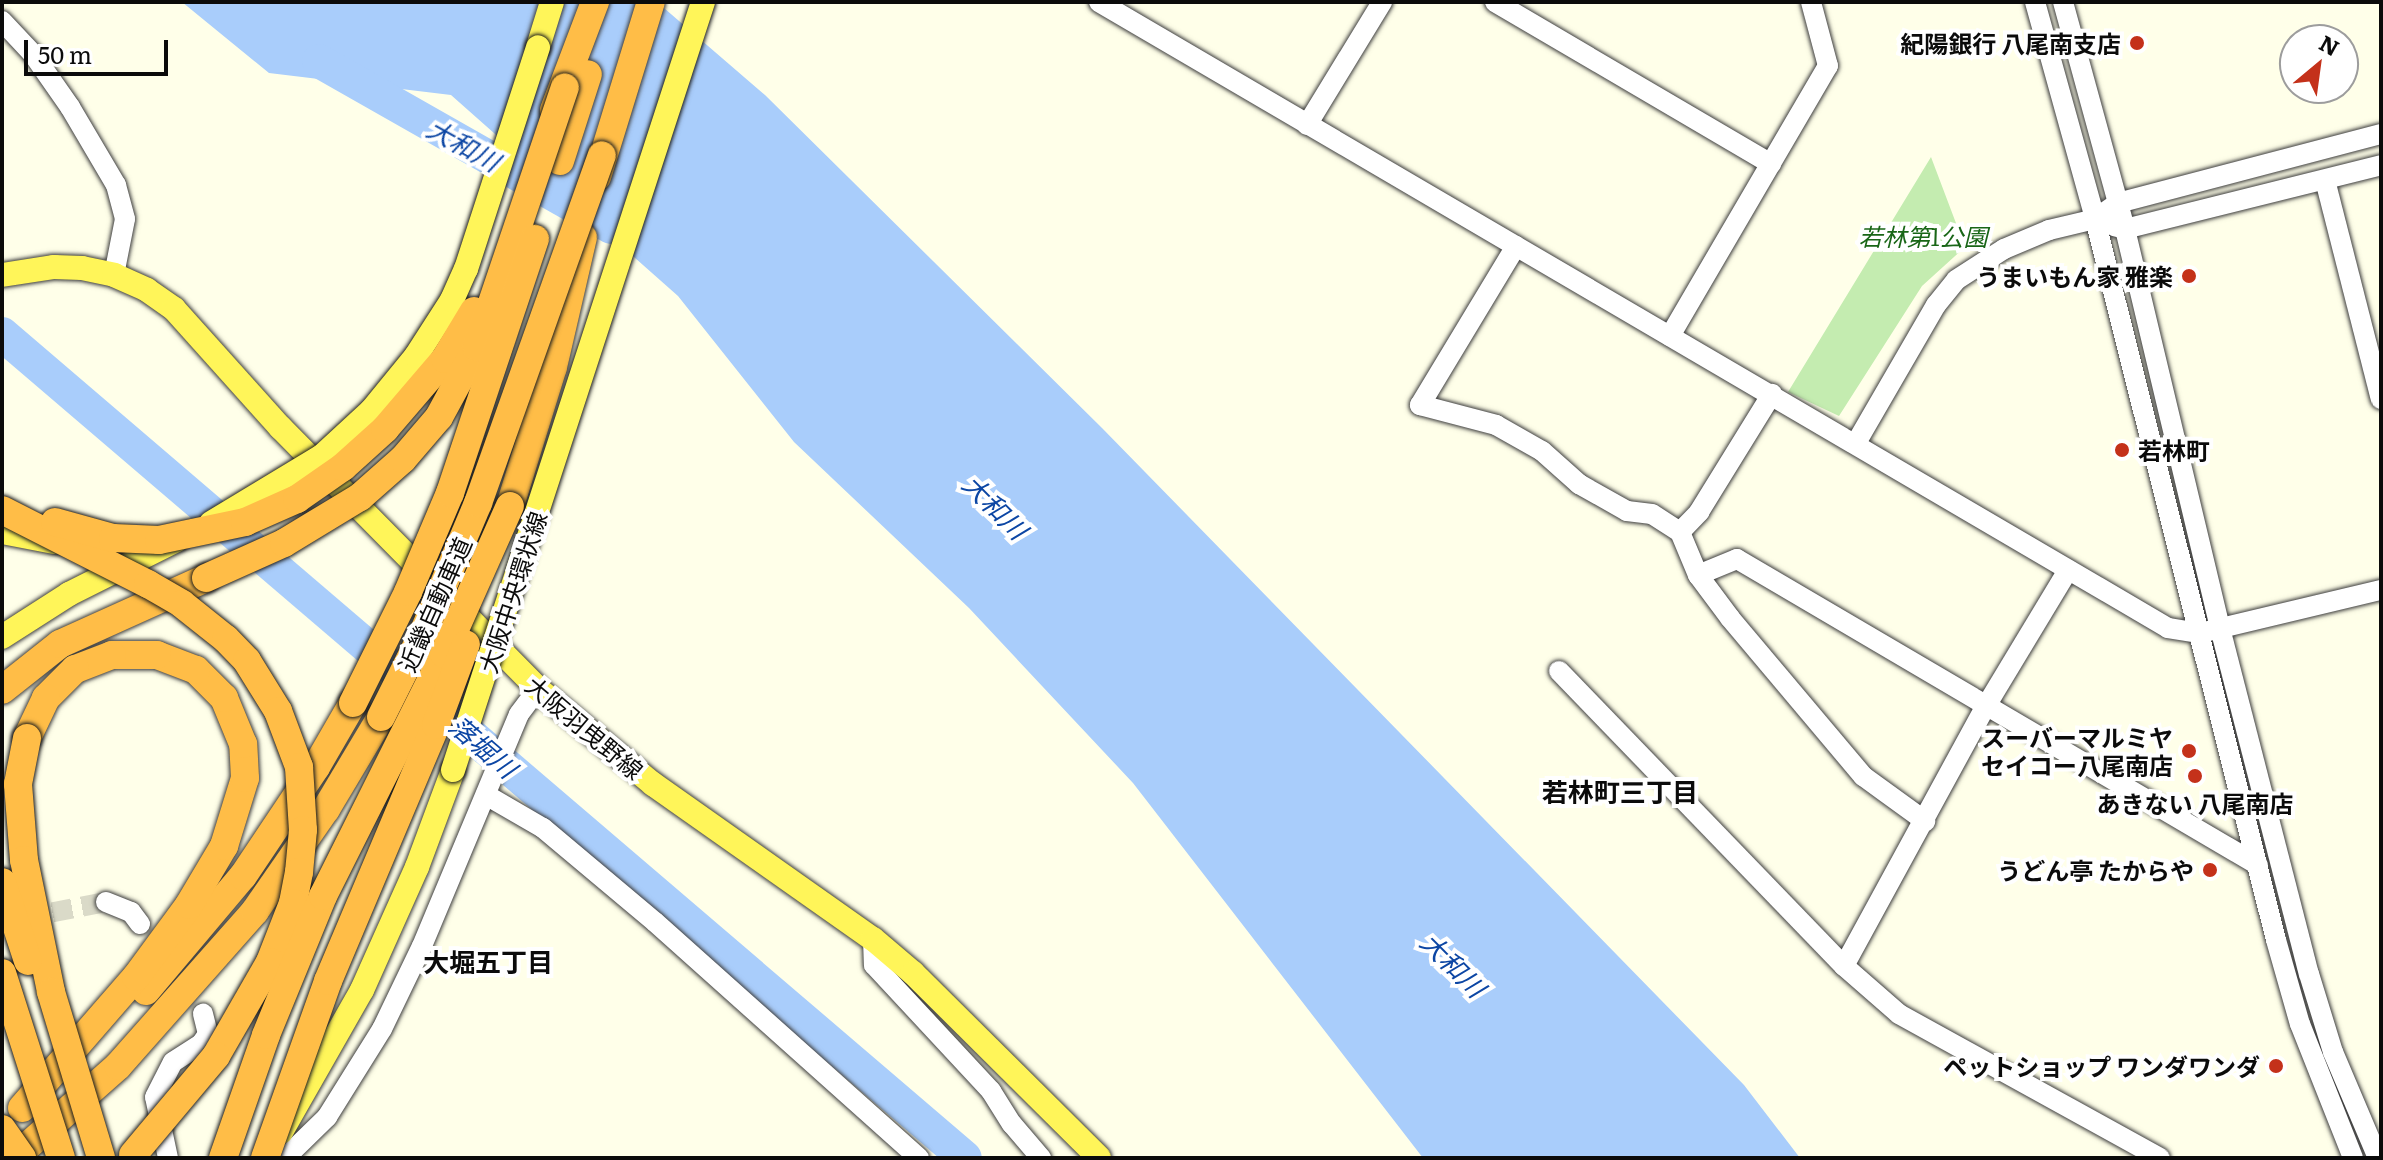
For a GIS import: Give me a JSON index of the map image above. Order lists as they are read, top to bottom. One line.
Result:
{"streets":{"highway":["近畿自動車道"],"main road":["大阪中央環状線","大阪羽曳野線"]},"districts":["若林町三丁目","大堀五丁目"],"water":["大和川","落堀川"],"parks":["若林第1公園"],"places":["紀陽銀行 八尾南支店","うまいもん家 雅楽","若林町","スーバーマルミヤ セイコー八尾南店","あきない 八尾南店","うどん亭 たからや","ペットショップ ワンダワンダ"],"scale_bar":"50 m","north":"top right"}
